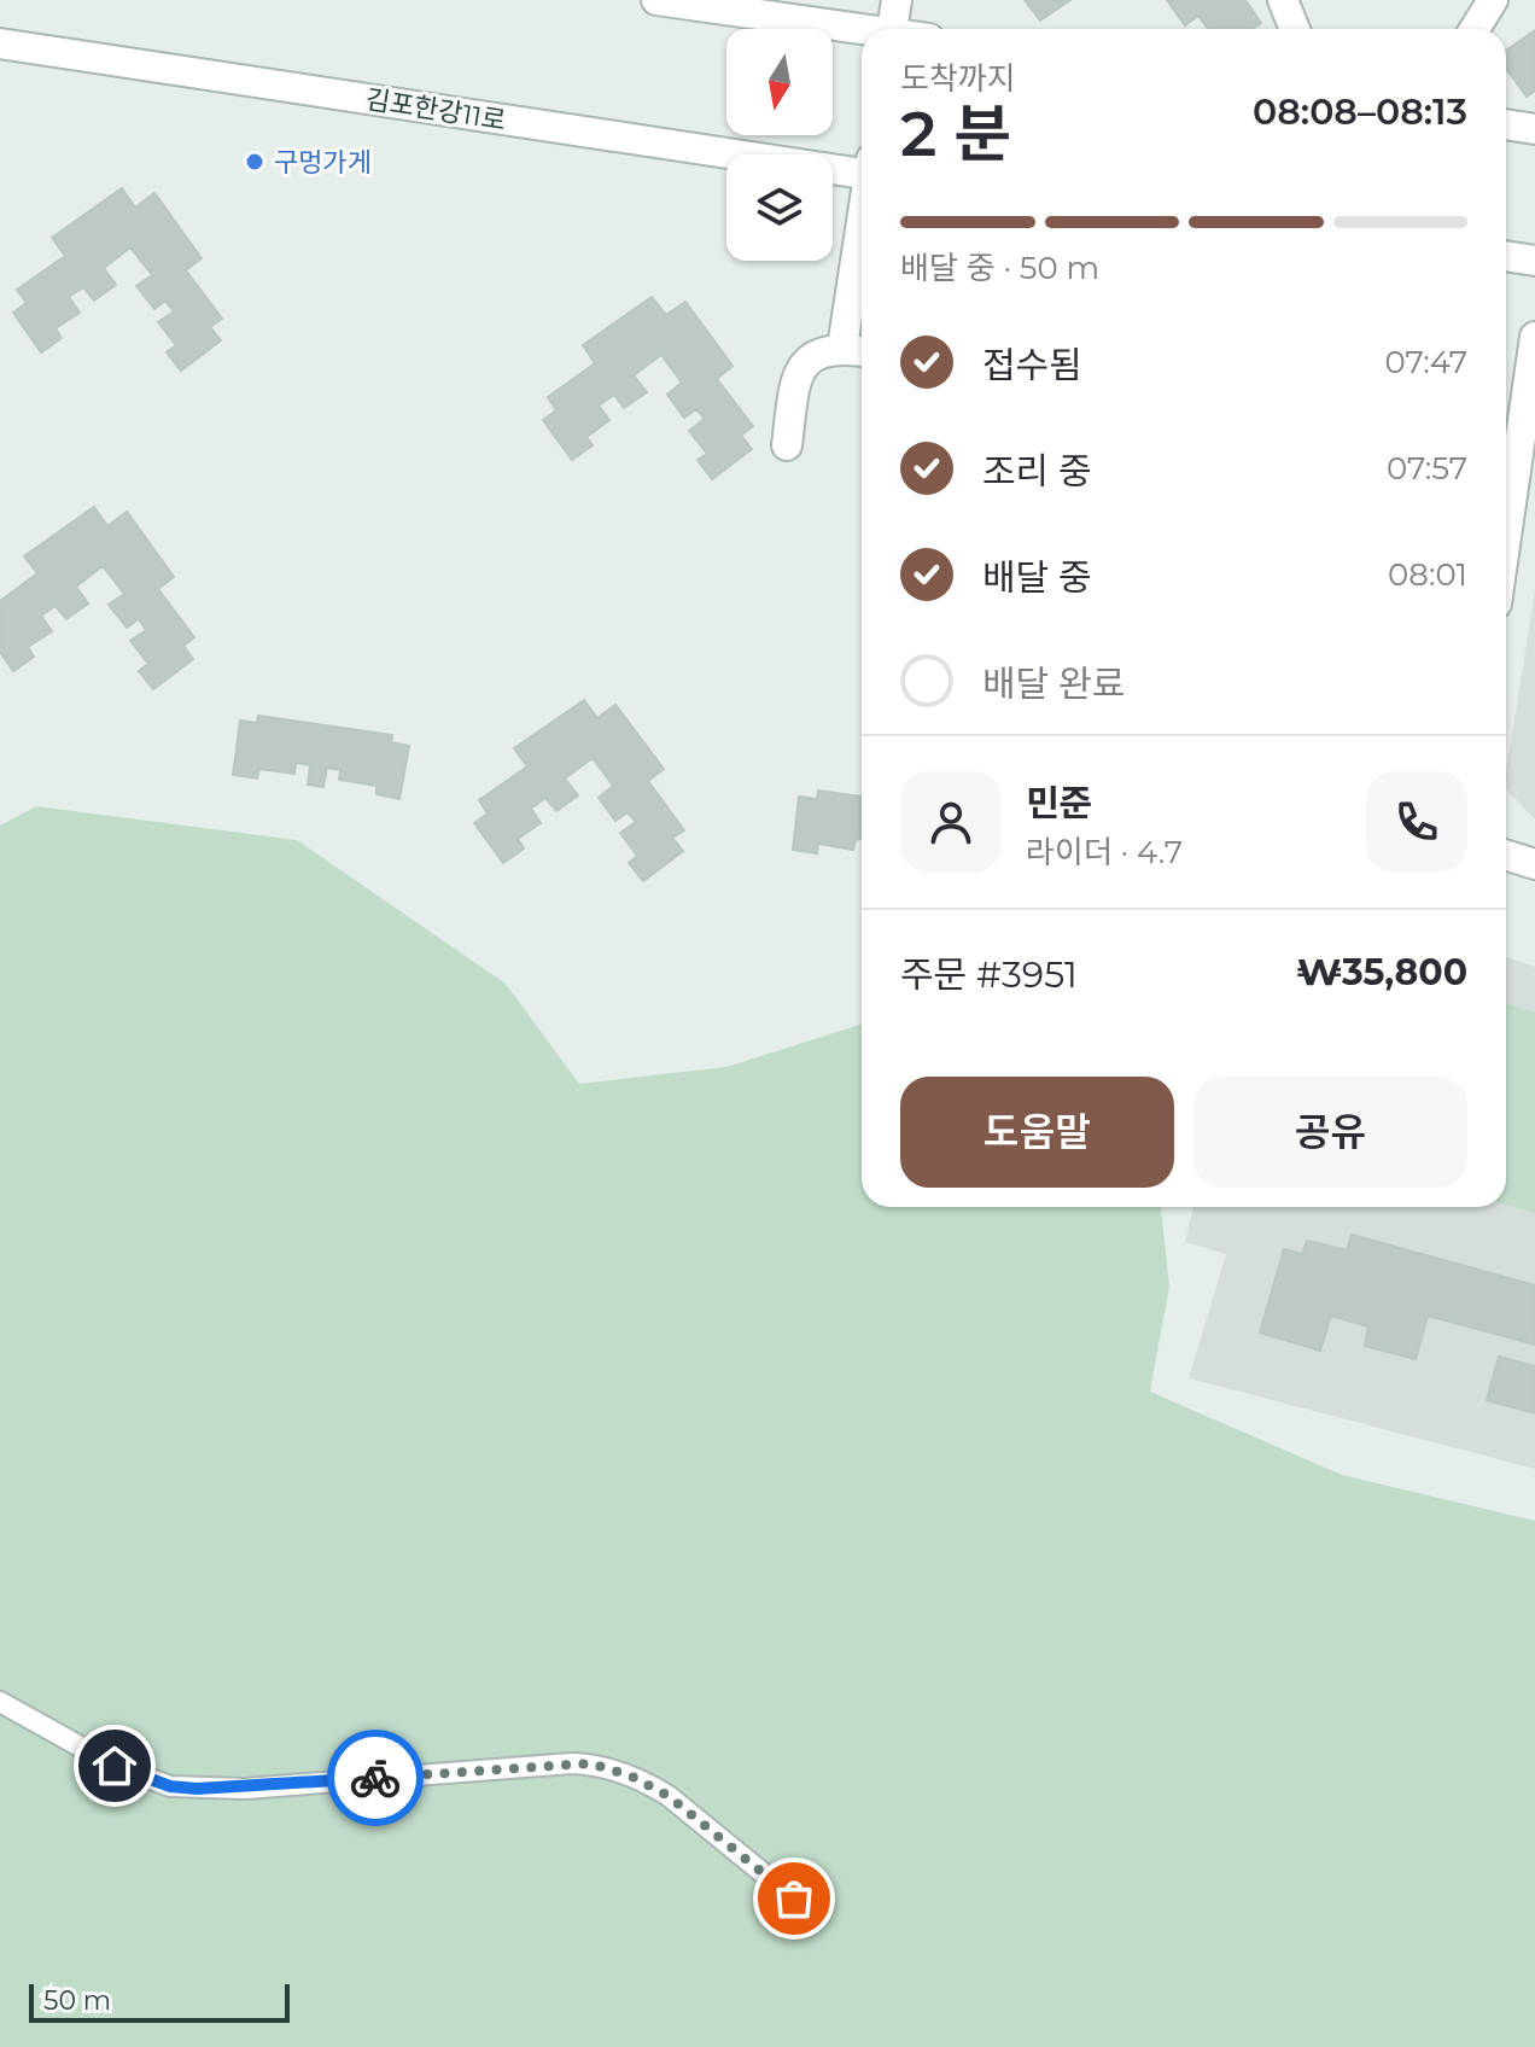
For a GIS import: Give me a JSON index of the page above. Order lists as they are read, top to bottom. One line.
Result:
{"streets":{"street":["김포한강11로"]},"places":["구멍가게"],"scale_bar":"50 m","north":"bottom","page":{"heading":["2 분","도착까지","08:08–08:13"],"panel":["민준","라이더 · 4.7","주문 #3951","₩35,800"],"bar":"배달 중 · 50 m","list":[["접수됨","07:47"],["조리 중","07:57"],["배달 중","08:01"],"배달 완료"],"buttons":["도움말","공유"],"scale":"50 m"}}
